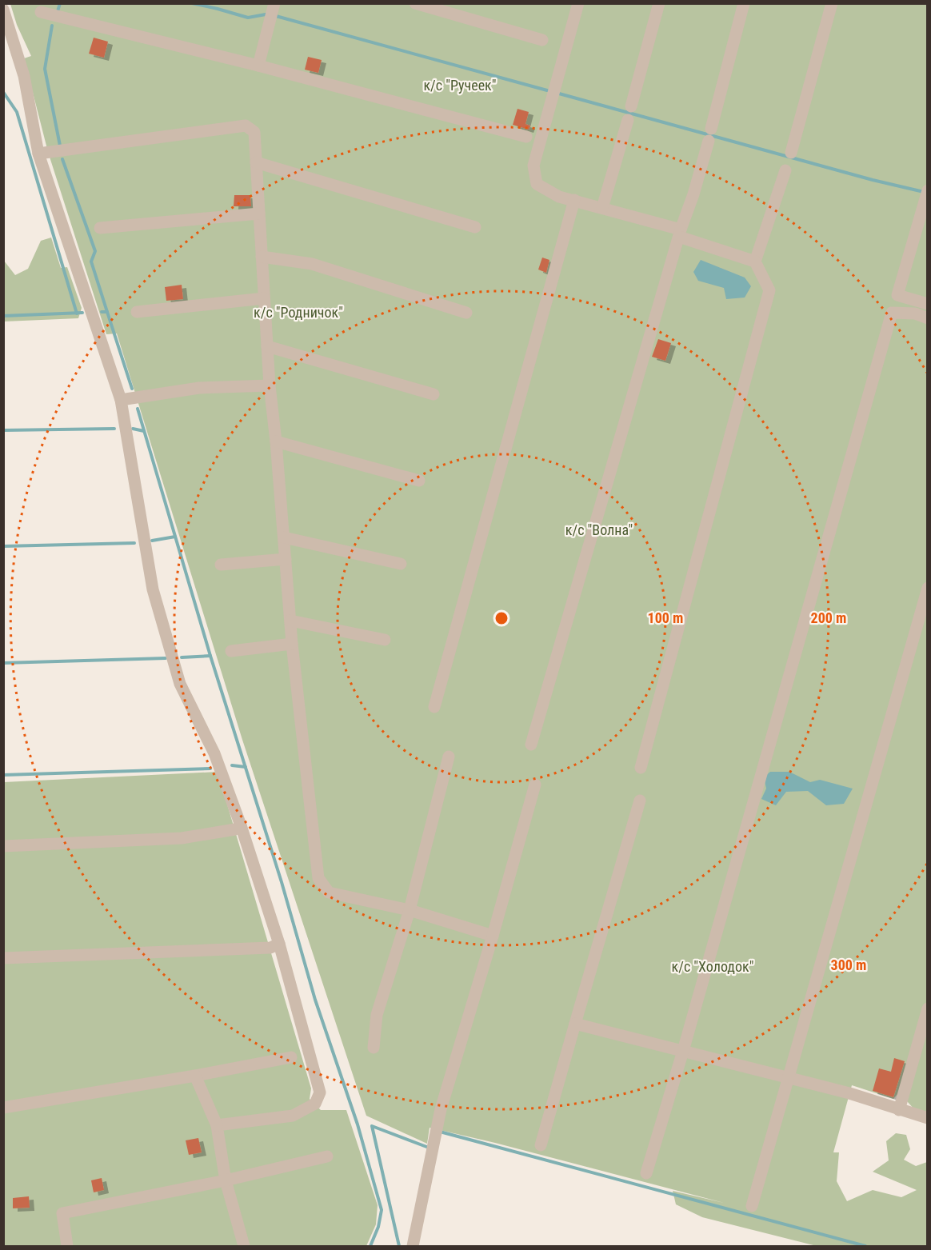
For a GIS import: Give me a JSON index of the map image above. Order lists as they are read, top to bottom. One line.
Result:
{"parks":["к/с \"Ручеек\"","к/с \"Родничок\"","к/с \"Волна\"","к/с \"Холодок\""],"rings":["100 m","200 m","300 m"]}
